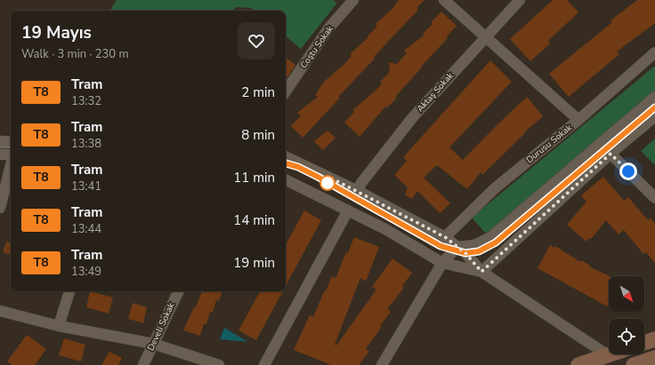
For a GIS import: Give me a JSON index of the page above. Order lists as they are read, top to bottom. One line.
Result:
{"streets":{"street":["Coştu Sokak","Aktaş Sokak","Durusu Sokak","Develi Sokak"]},"lines":["tram line T8"],"north":"bottom right","page":{"heading":["19 Mayıs","Walk · 3 min · 230 m"],"list":[{"mark":"T8","name":"Tram","note":"13:32","value":"2 min"},{"mark":"T8","name":"Tram","note":"13:38","value":"8 min"},{"mark":"T8","name":"Tram","note":"13:41","value":"11 min"},{"mark":"T8","name":"Tram","note":"13:44","value":"14 min"},{"mark":"T8","name":"Tram","note":"13:49","value":"19 min"}]}}
